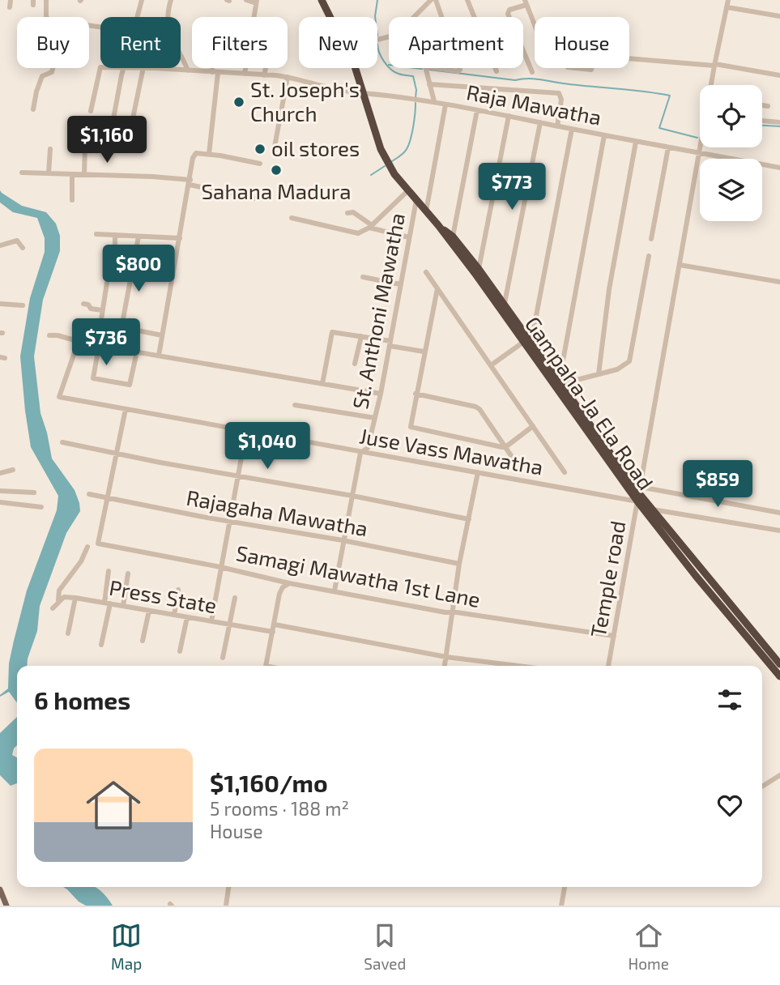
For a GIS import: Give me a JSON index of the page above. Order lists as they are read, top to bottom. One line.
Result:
{"streets":{"highway":["Gampaha-Ja Ela Road"],"street":["Raja Mawatha","St. Anthoni Mawatha","Juse Vass Mawatha","Rajagaha Mawatha","Samagi Mawatha 1st Lane","Temple road","Press State"]},"crossings":[["Raja Mawatha","Gampaha-Ja Ela Road"],["Raja Mawatha","Temple road"],["St. Anthoni Mawatha","Gampaha-Ja Ela Road"],["St. Anthoni Mawatha","Juse Vass Mawatha"],["St. Anthoni Mawatha","Rajagaha Mawatha"],["St. Anthoni Mawatha","Samagi Mawatha 1st Lane"],["Gampaha-Ja Ela Road","Juse Vass Mawatha"],["Gampaha-Ja Ela Road","Temple road"],["Juse Vass Mawatha","Temple road"],["Rajagaha Mawatha","Samagi Mawatha 1st Lane"],["Samagi Mawatha 1st Lane","Temple road"]],"places":["St. Joseph's Church","oil stores","Sahana Madura"],"page":{"chip":["Buy","Rent","Filters","New","Apartment","House"],"price":["$1,160","$773","$800","$736","$1,040","$859"],"heading":"6 homes","list":[{"name":"$1,160/mo","note":"5 rooms · 188 m² · House"}],"tabs":["Map","Saved","Home"]}}
